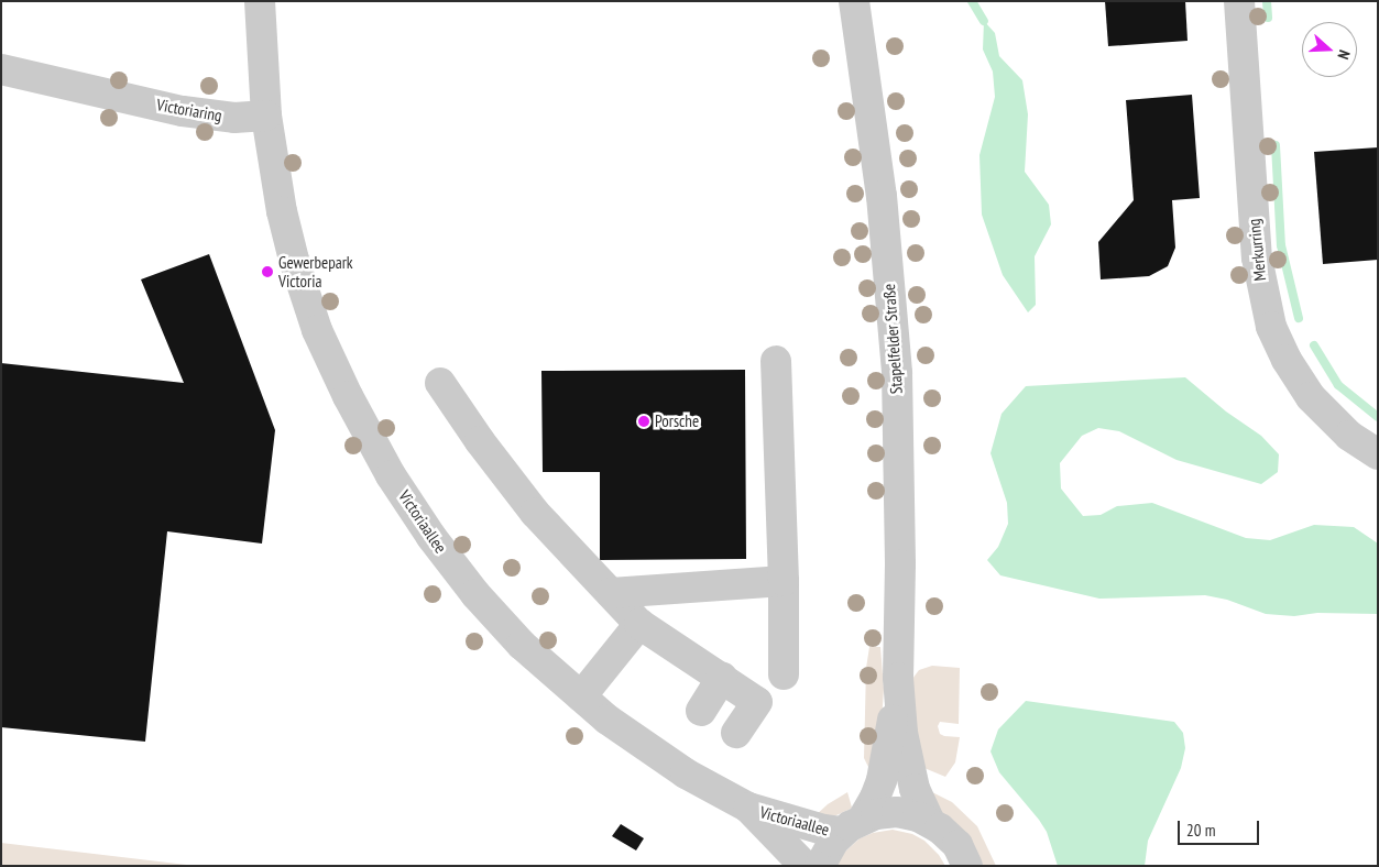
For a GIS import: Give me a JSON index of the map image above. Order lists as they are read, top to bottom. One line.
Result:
{"streets":{"street":["Victoriaring","Merkurring","Stapelfelder Straße","Victoriaallee"]},"crossings":[["Victoriaring","Victoriaallee"],["Stapelfelder Straße","Victoriaallee"]],"places":["Gewerbepark Victoria","Porsche"],"scale_bar":"20 m","north":"right"}
